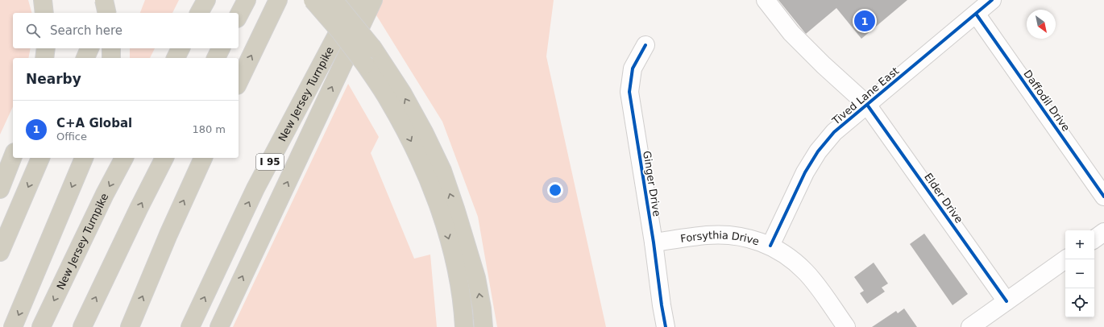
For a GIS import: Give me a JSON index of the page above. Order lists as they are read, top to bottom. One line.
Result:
{"streets":{"highway":["New Jersey Turnpike","I 95"],"street":["Tived Lane East","Daffodil Drive","Ginger Drive","Elder Drive","Forsythia Drive"]},"crossings":[["Tived Lane East","Daffodil Drive"],["Tived Lane East","Elder Drive"],["Tived Lane East","Forsythia Drive"],["Ginger Drive","Forsythia Drive"]],"north":"bottom right","page":{"pins":"1","search":"Search here","heading":"Nearby","list":[{"mark":"1","name":"C+A Global","note":"Office","value":"180 m"}],"map_buttons":["+","−"]}}
